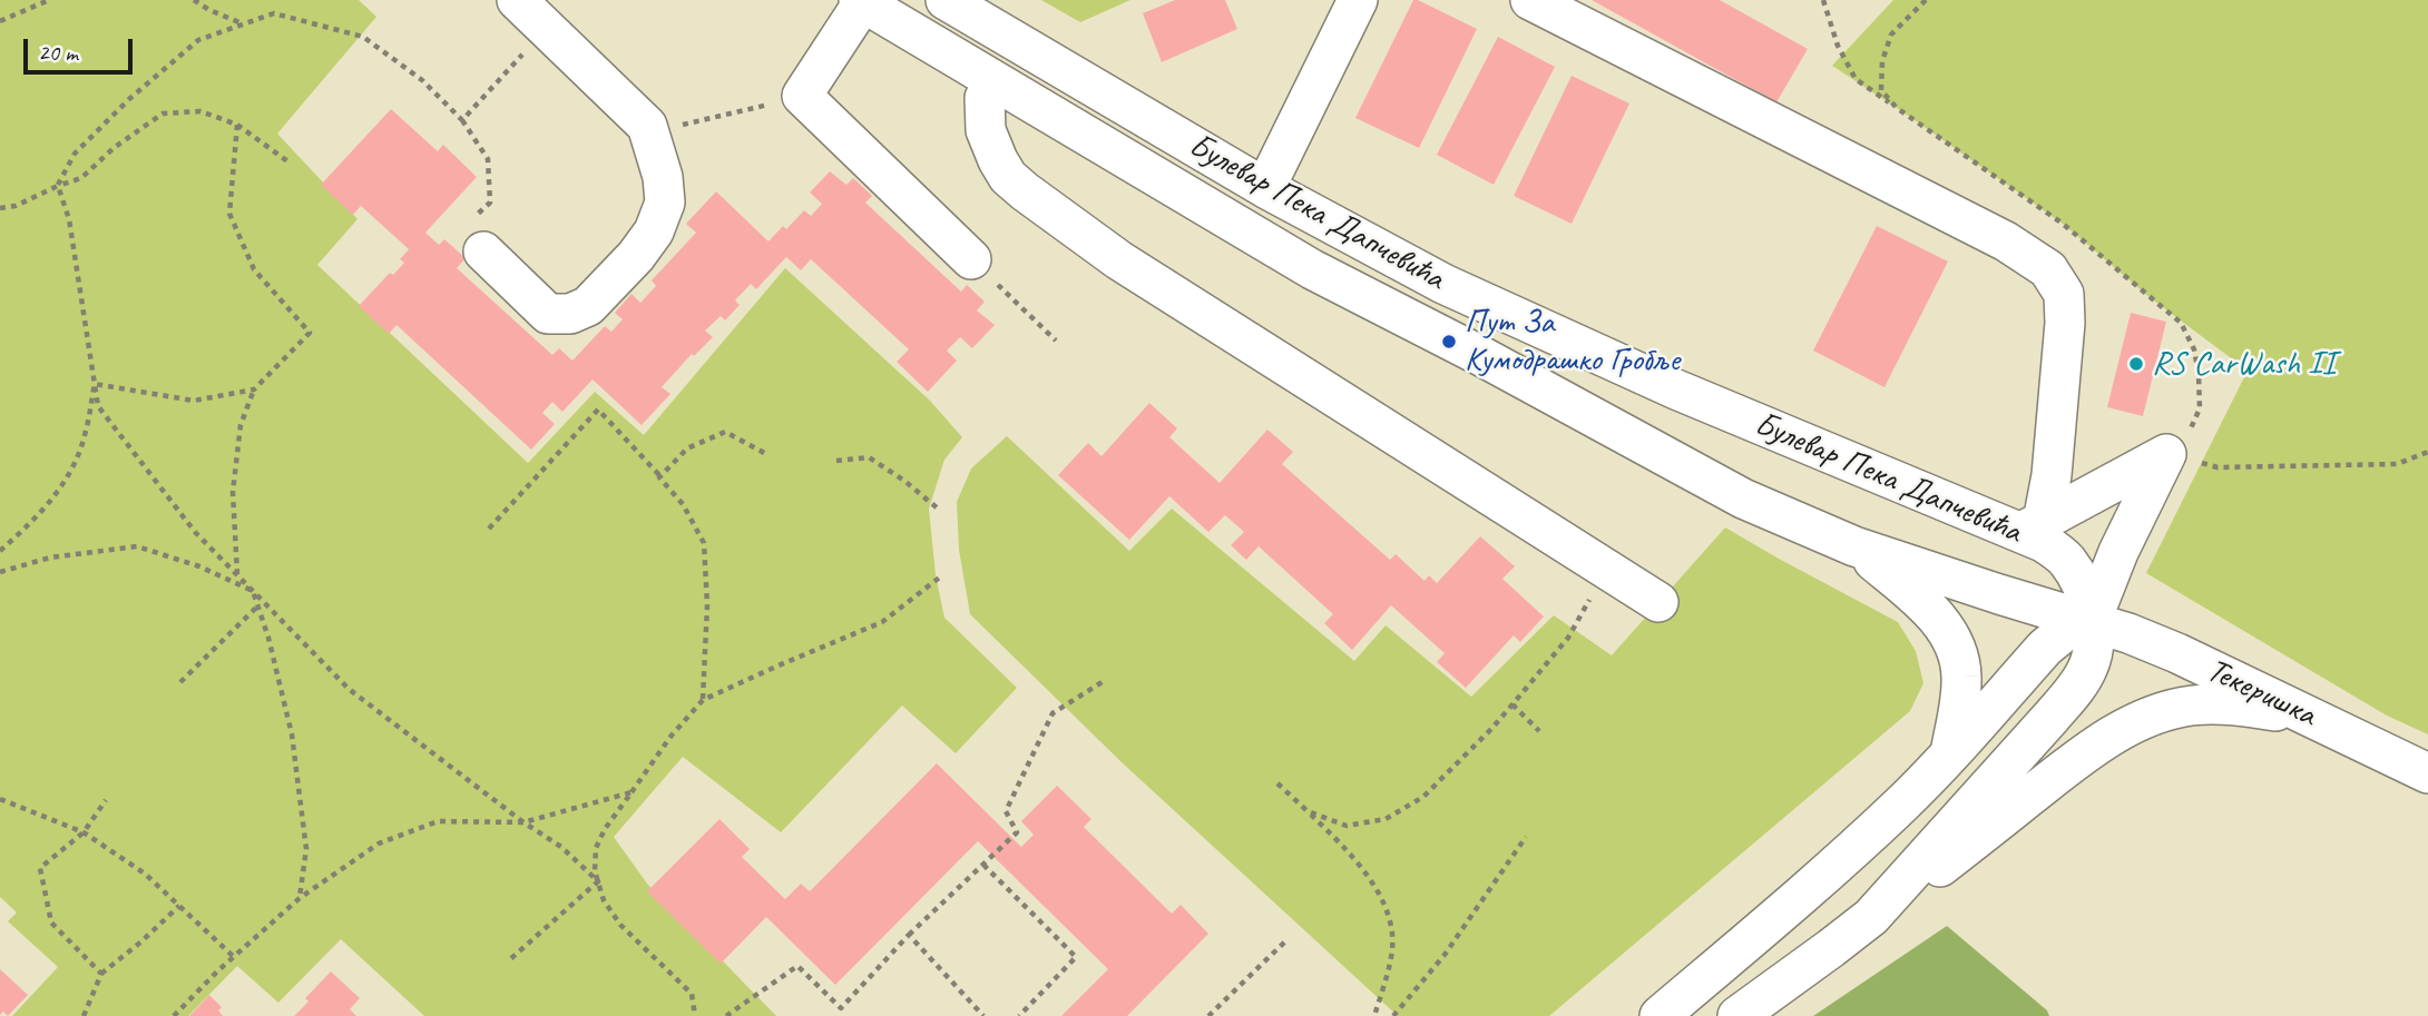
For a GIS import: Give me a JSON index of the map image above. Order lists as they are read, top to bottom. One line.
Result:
{"streets":{"street":["Булевар Пека Дапчевића","Текеришка"]},"crossings":[["Булевар Пека Дапчевића","Текеришка"]],"places":["Пут За Кумодрашко Гробље","RS CarWash II"],"scale_bar":"20 m"}
